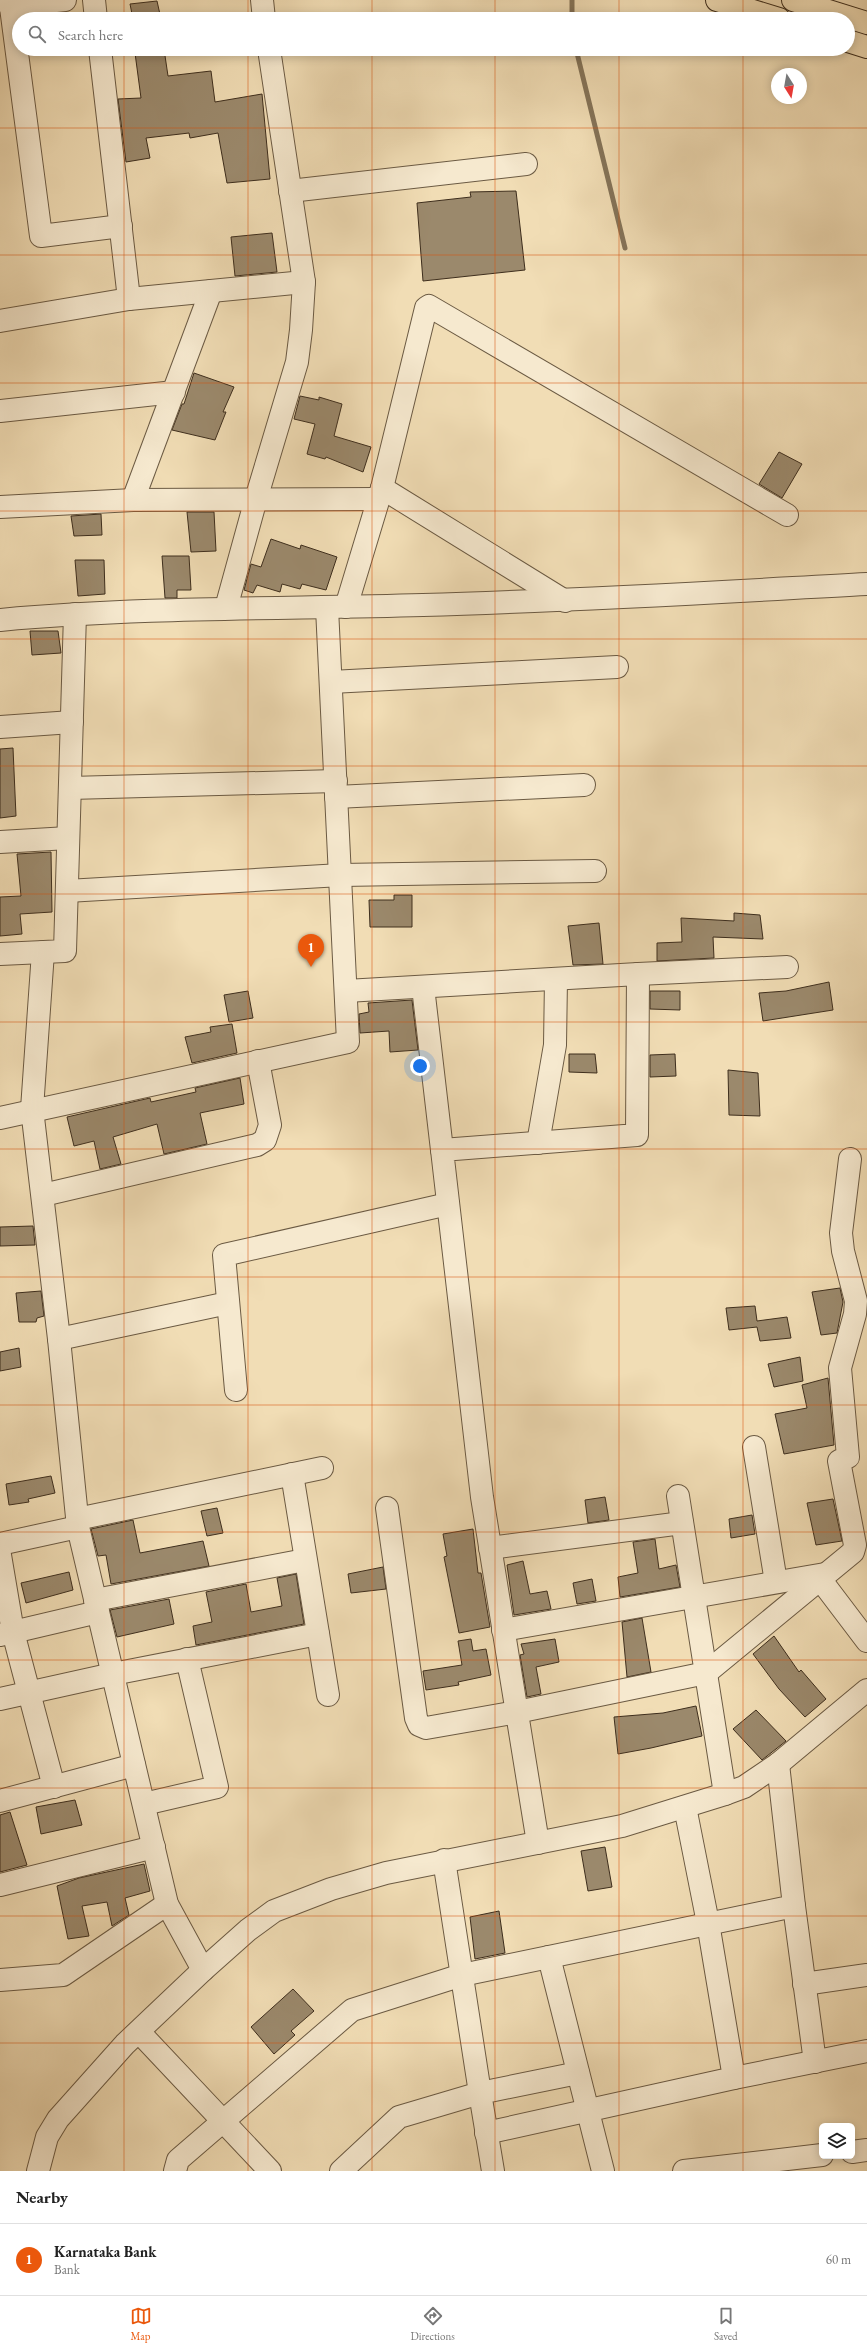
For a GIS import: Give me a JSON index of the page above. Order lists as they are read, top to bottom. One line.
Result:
{"north":"bottom","page":{"search":"Search here","pins":"1","heading":"Nearby","list":[{"mark":"1","name":"Karnataka Bank","note":"Bank","value":"60 m"}],"nav":["Map","Directions","Saved"]}}
